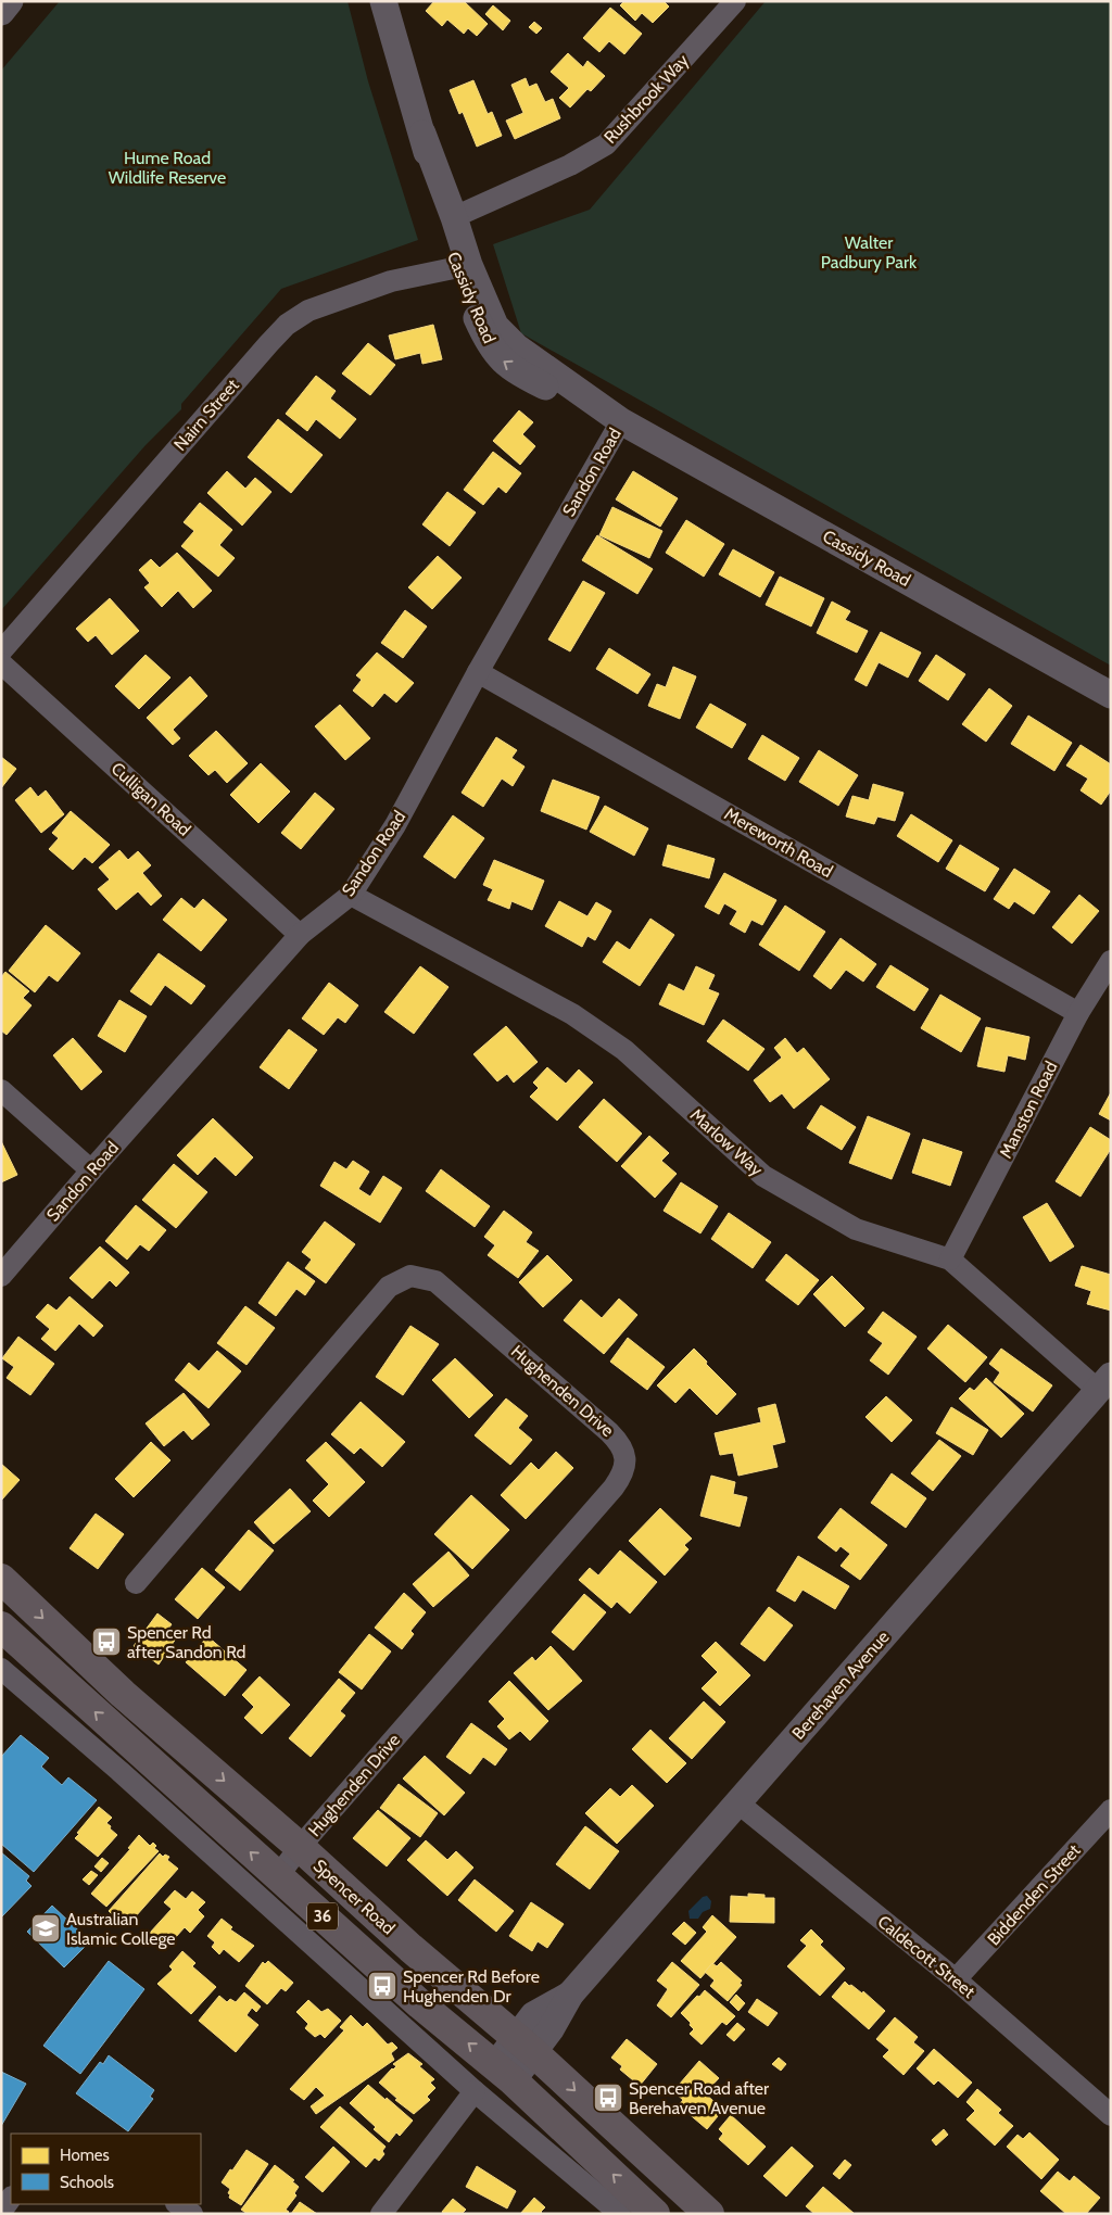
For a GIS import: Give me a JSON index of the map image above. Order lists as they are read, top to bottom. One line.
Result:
{"streets":{"main road":["Spencer Road","36"],"street":["Rushbrook Way","Cassidy Road","Nairn Street","Sandon Road","Culligan Road","Mereworth Road","Manston Road","Marlow Way","Hughenden Drive","Berehaven Avenue","Biddenden Street","Caldecott Street"]},"crossings":[["Rushbrook Way","Cassidy Road"],["Cassidy Road","Nairn Street"],["Cassidy Road","Sandon Road"],["Sandon Road","Culligan Road"],["Sandon Road","Mereworth Road"],["Sandon Road","Marlow Way"],["Mereworth Road","Manston Road"],["Manston Road","Marlow Way"],["Marlow Way","Berehaven Avenue"],["Hughenden Drive","Spencer Road"],["Berehaven Avenue","Spencer Road"],["Berehaven Avenue","Caldecott Street"],["Biddenden Street","Caldecott Street"]],"parks":["Hume Road Wildlife Reserve","Walter Padbury Park"],"places":{"bus stop":["Spencer Rd after Sandon Rd","Spencer Rd Before Hughenden Dr","Spencer Road after Berehaven Avenue"],"school or university":["Australian Islamic College"]},"legend":["Homes","Schools"]}
